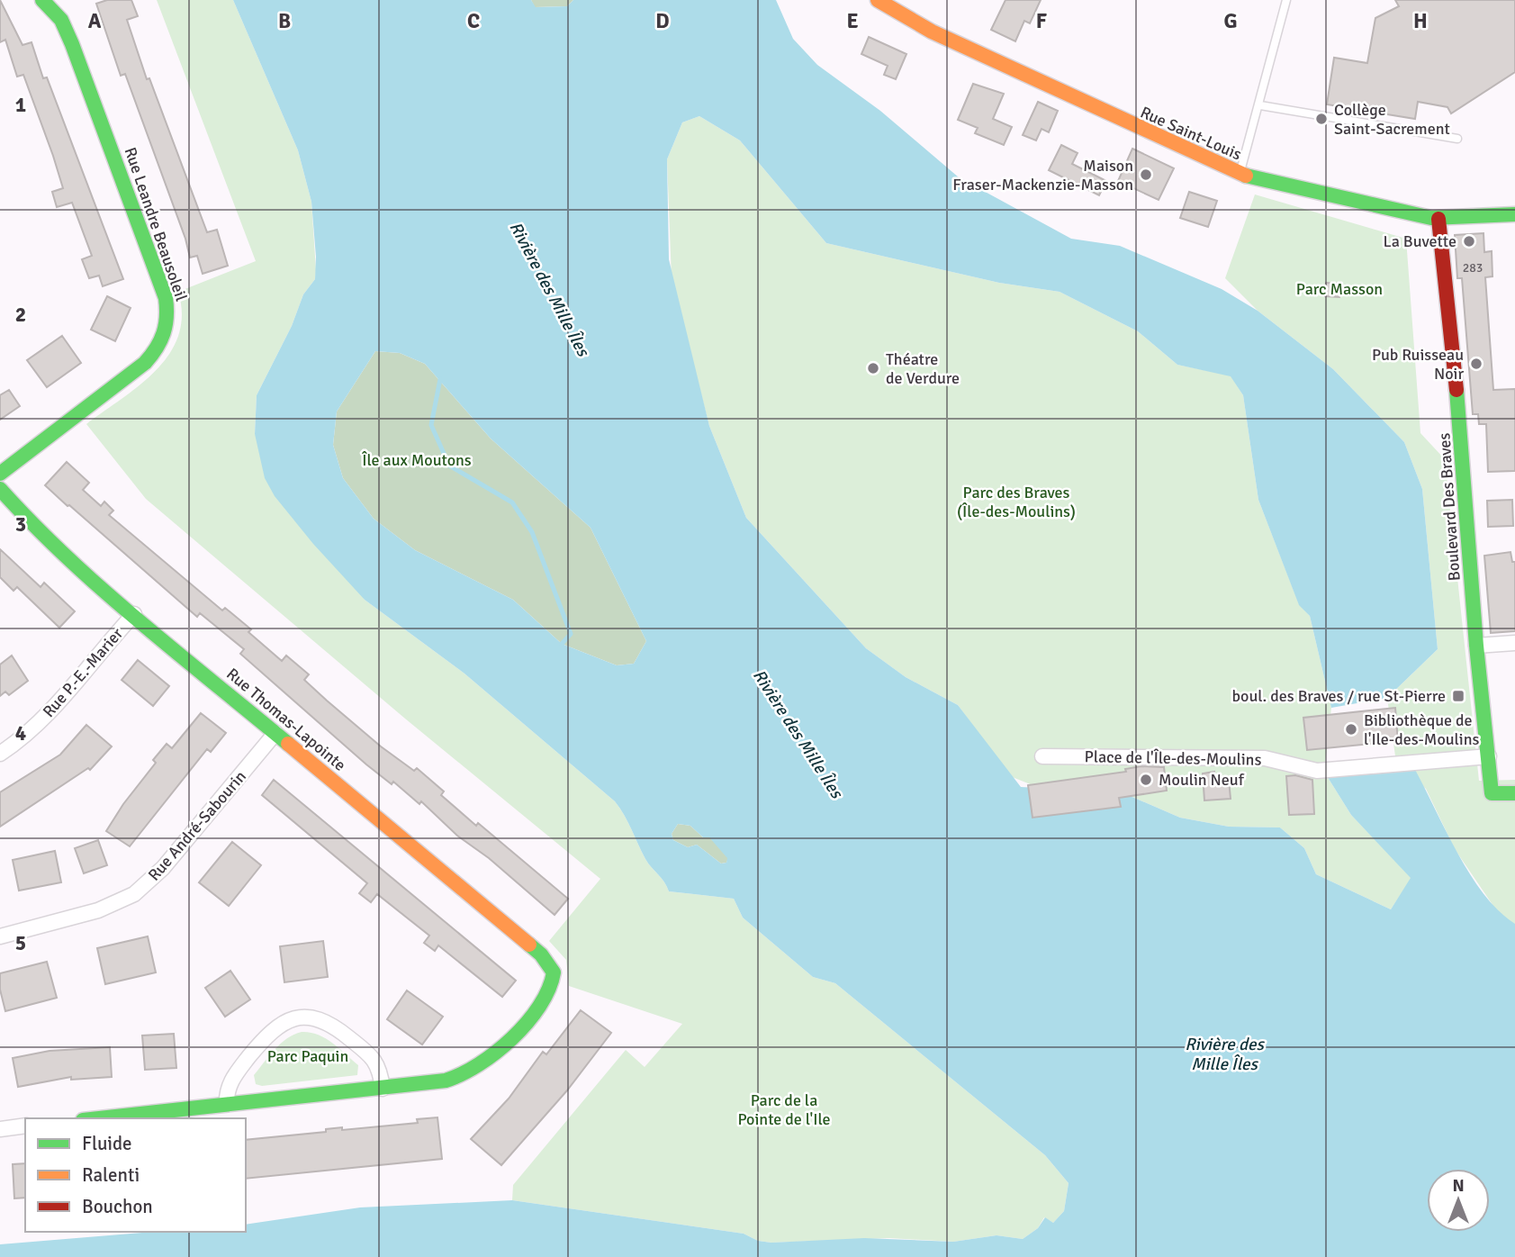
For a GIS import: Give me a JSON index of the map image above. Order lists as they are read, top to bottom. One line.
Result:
{"streets":{"street":["Rue Saint-Louis","Rue Leandre Beausoleil","Boulevard Des Braves","Rue P.-E.-Marier","Rue Thomas-Lapointe","Place de l'Île-des-Moulins","Rue André-Sabourin"]},"crossings":[["Rue Saint-Louis","Boulevard Des Braves"],["Boulevard Des Braves","Place de l'Île-des-Moulins"],["Rue P.-E.-Marier","Rue Thomas-Lapointe"],["Rue Thomas-Lapointe","Rue André-Sabourin"]],"water":["Rivière des Mille Îles"],"parks":["Parc Masson","Île aux Moutons","Parc des Braves (Île-des-Moulins)","Parc Paquin","Parc de la Pointe de l'Ile"],"places":{"other":["Collège Saint-Sacrement","Maison Fraser-Mackenzie-Masson","La Buvette","Pub Ruisseau Noir","Théatre de Verdure","Bibliothèque de l'Ile-des-Moulins","Moulin Neuf"],"transit":["boul. des Braves / rue St-Pierre"]},"house_numbers":["283"],"legend":["Fluide","Ralenti","Bouchon"],"north":"top","grid":{"columns":["A","B","C","D","E","F","G","H"],"rows":["1","2","3","4","5"]}}
